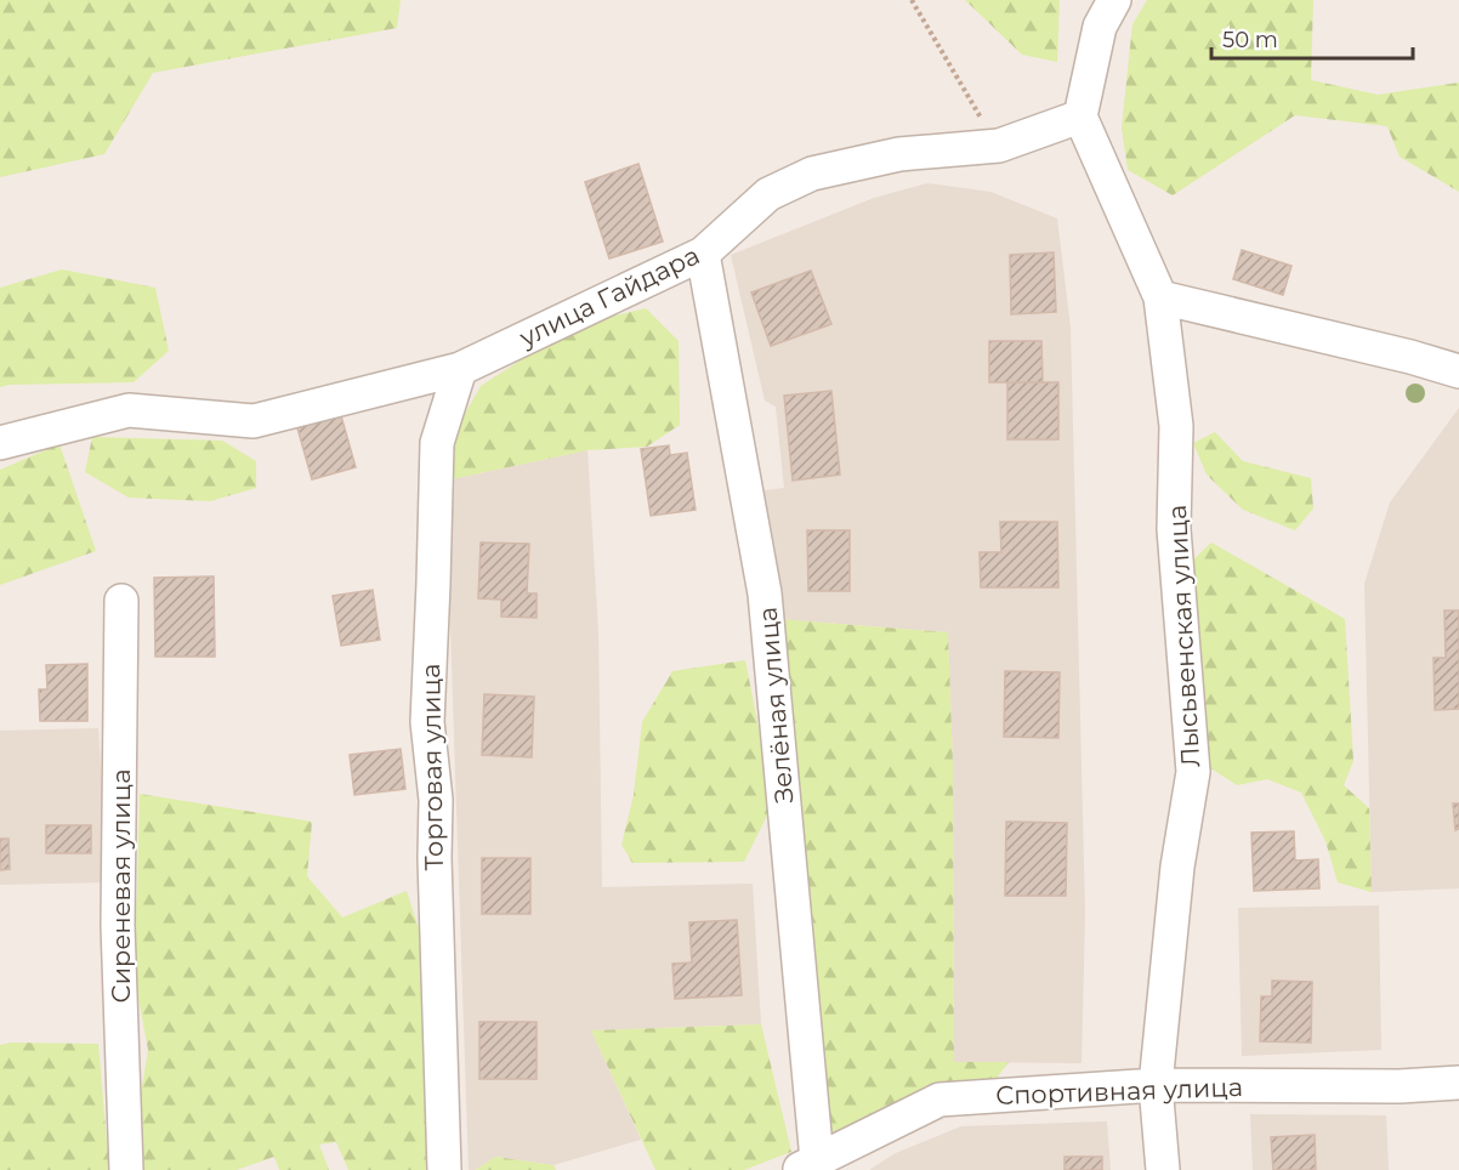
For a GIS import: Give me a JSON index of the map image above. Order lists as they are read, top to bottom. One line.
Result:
{"streets":{"street":["улица Гайдара","Лысьвенская улица","Зелёная улица","Торговая улица","Сиреневая улица","Спортивная улица"]},"crossings":[["улица Гайдара","Лысьвенская улица"],["улица Гайдара","Зелёная улица"],["улица Гайдара","Торговая улица"],["Лысьвенская улица","Спортивная улица"],["Зелёная улица","Спортивная улица"]],"scale_bar":"50 m"}
